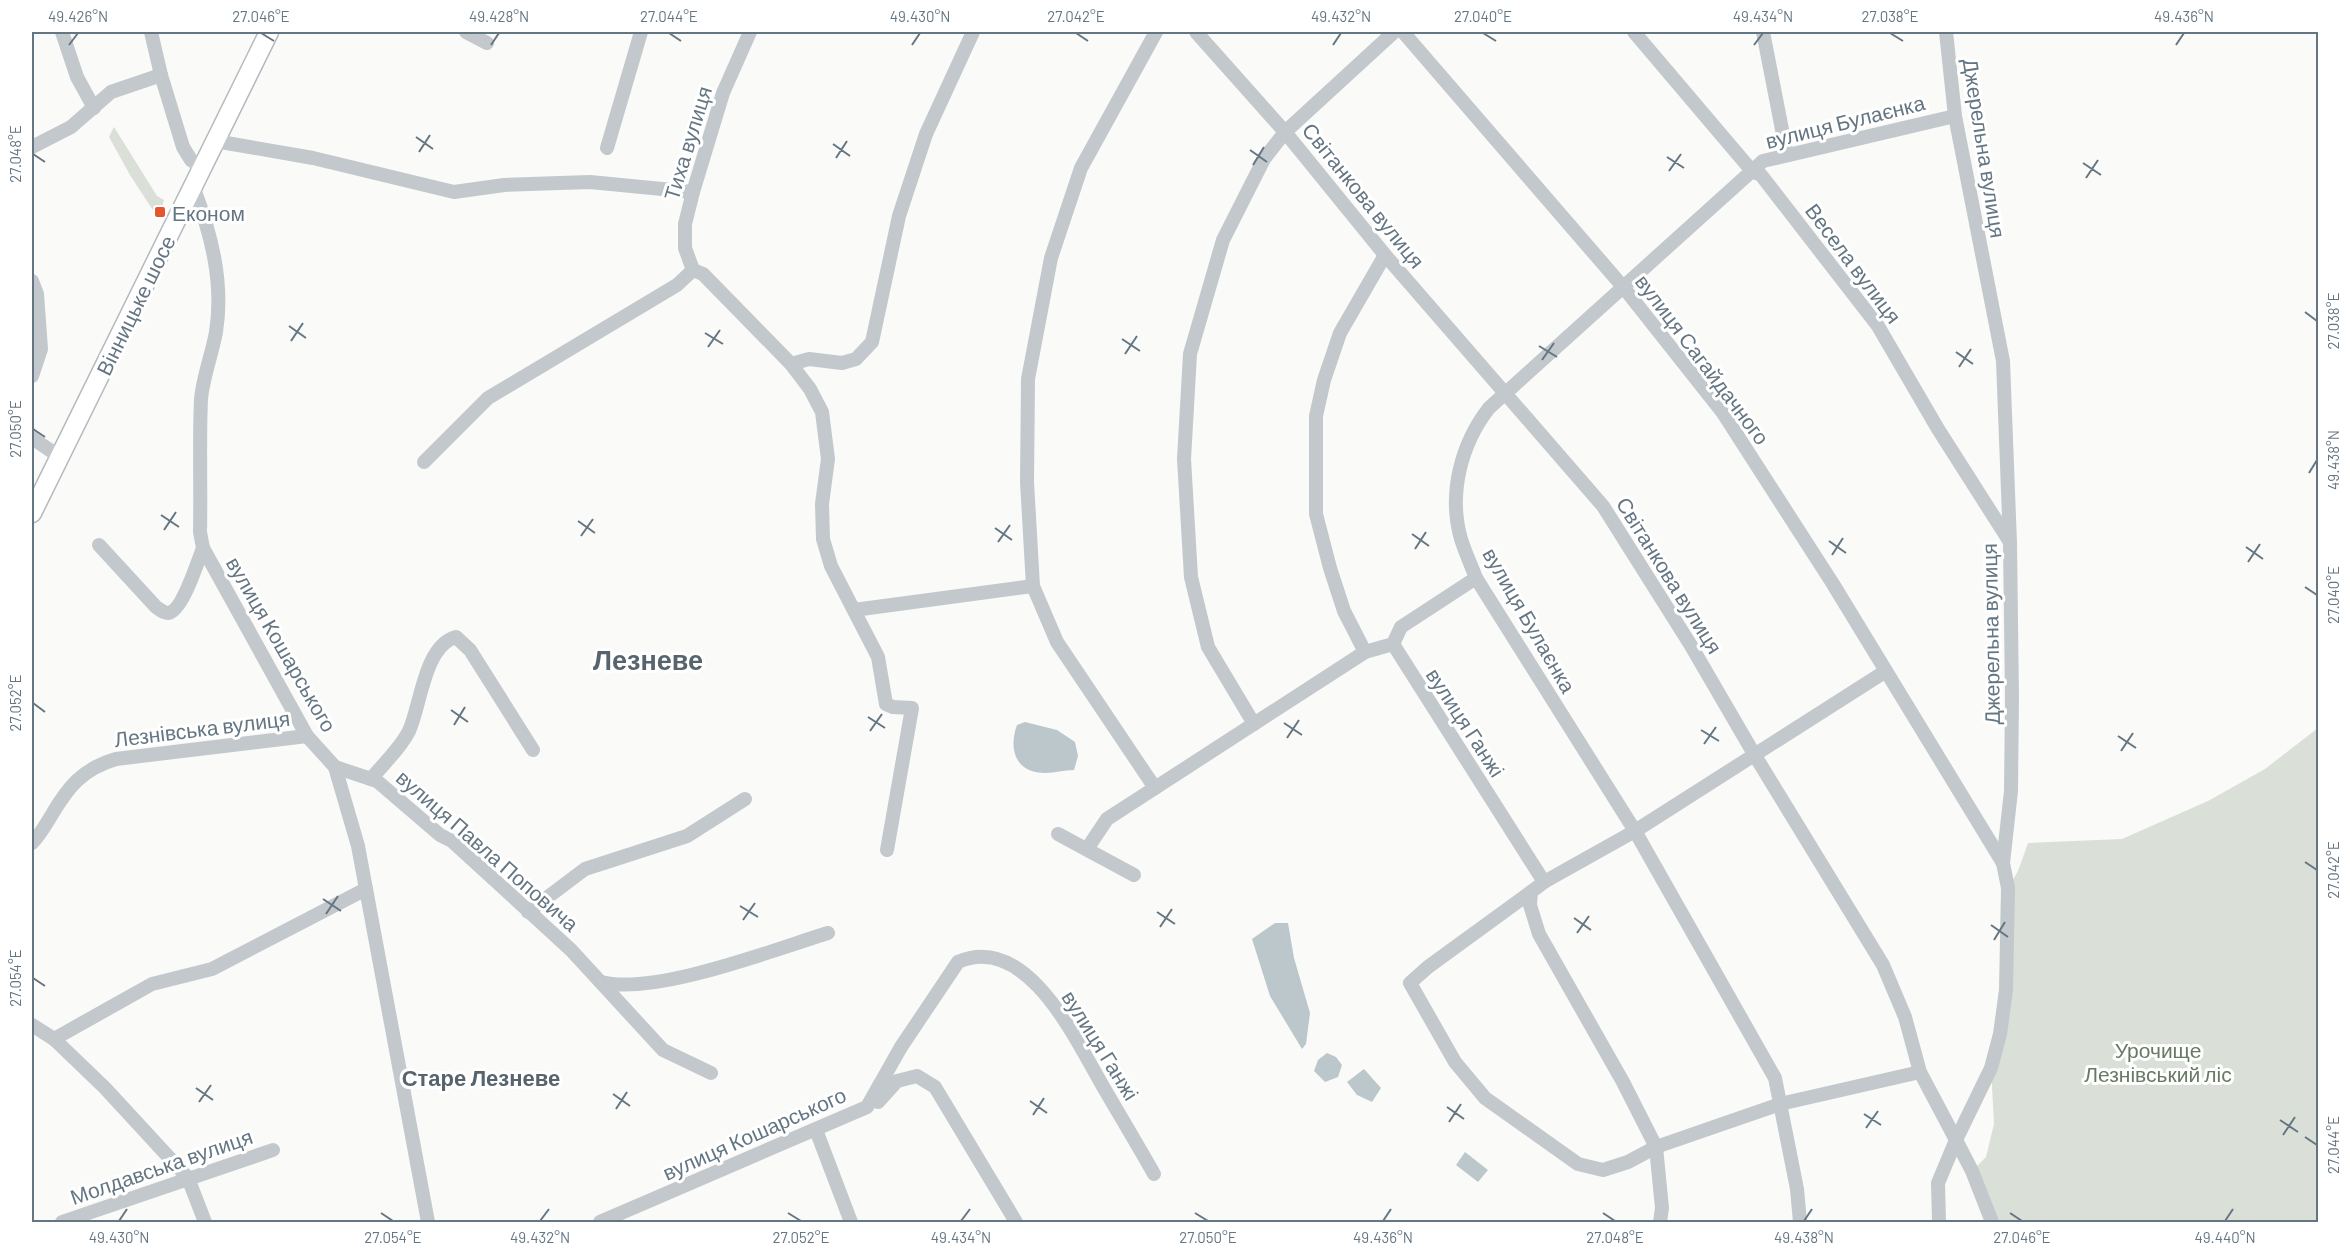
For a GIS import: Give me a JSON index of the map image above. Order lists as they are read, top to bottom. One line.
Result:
{"streets":{"main road":["Вінницьке шосе"],"street":["вулиця Булаєнка","Тиха вулиця","Джерельна вулиця","Світанкова вулиця","Весела вулиця","вулиця Сагайдачного","вулиця Кошарського","вулиця Ганжі","Лезнівська вулиця","вулиця Павла Поповича","Молдавська вулиця"]},"crossings":[["вулиця Булаєнка","Джерельна вулиця"],["вулиця Булаєнка","Світанкова вулиця"],["вулиця Булаєнка","Весела вулиця"],["вулиця Булаєнка","вулиця Сагайдачного"],["Джерельна вулиця","Світанкова вулиця"],["Джерельна вулиця","Весела вулиця"],["Джерельна вулиця","вулиця Сагайдачного"],["Вінницьке шосе","вулиця Кошарського"],["вулиця Кошарського","вулиця Ганжі"],["вулиця Кошарського","Лезнівська вулиця"],["вулиця Кошарського","вулиця Павла Поповича"]],"districts":["Лезневе","Старе Лезневе"],"parks":["Урочище Лезнівський ліс"],"places":{"transit":["Економ"]},"coordinates":["49.426°N","27.046°E","49.428°N","27.044°E","49.430°N","27.042°E","49.432°N","27.040°E","49.434°N","27.038°E","49.436°N","27.048°E","27.050°E","49.438°N","27.052°E","27.054°E","49.440°N"]}
